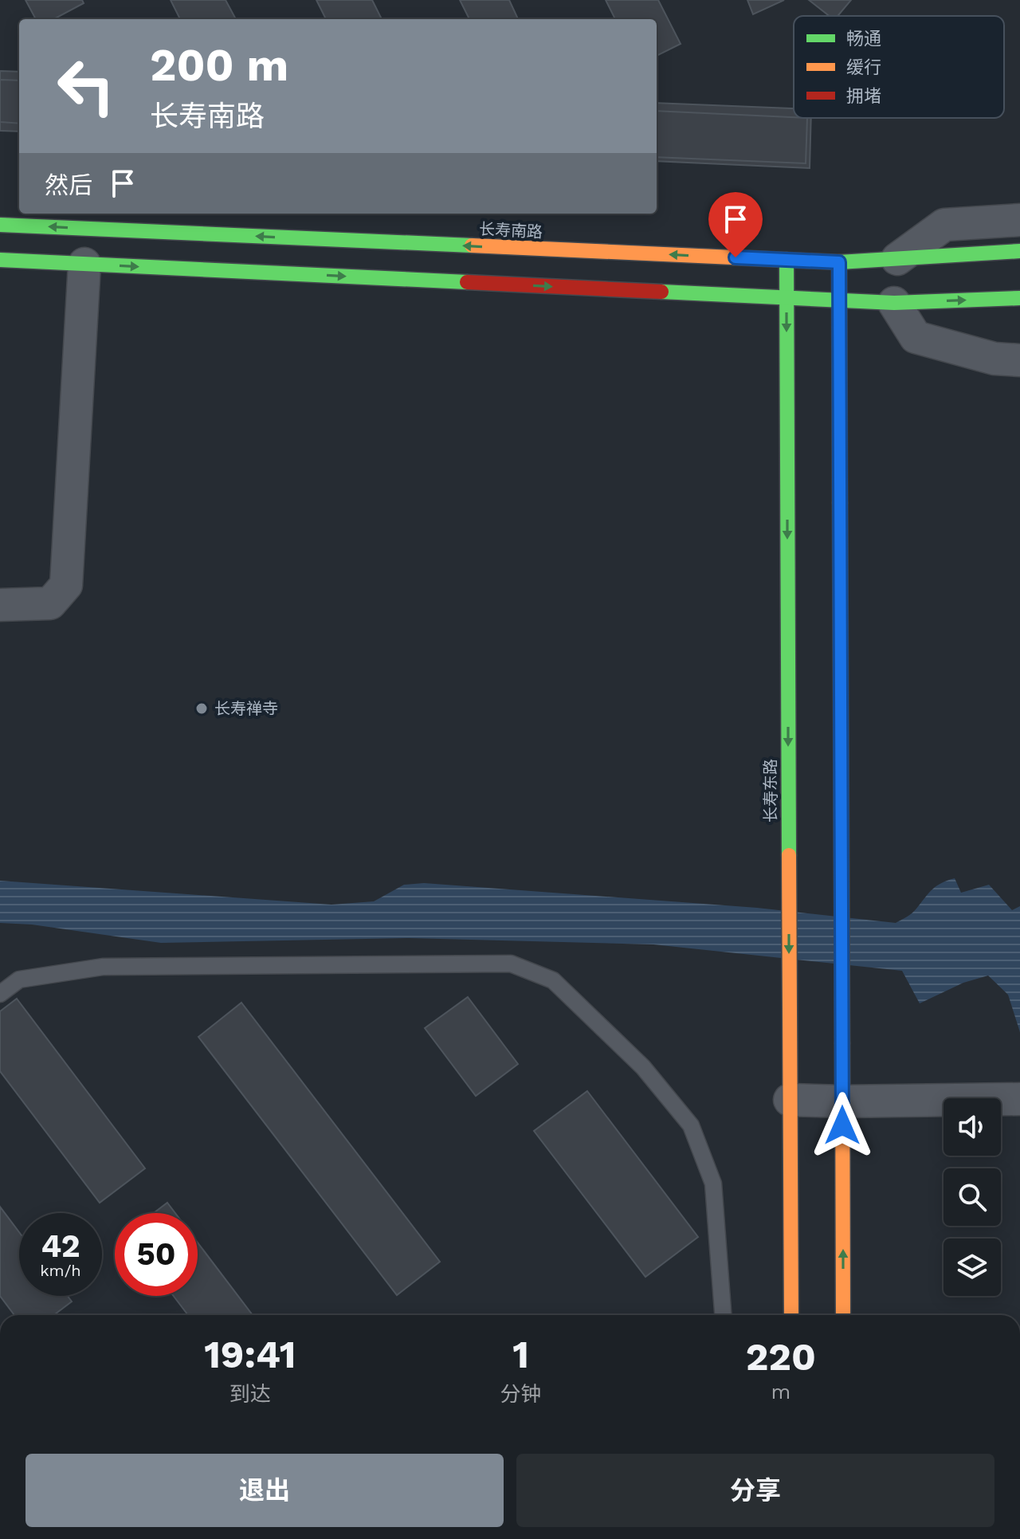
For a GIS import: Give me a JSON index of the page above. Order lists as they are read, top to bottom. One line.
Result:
{"streets":{"main road":["长寿南路","长寿东路"]},"crossings":[["长寿南路","长寿东路"]],"places":["长寿禅寺"],"legend":["畅通","缓行","拥堵"],"page":{"turn":["200 m","长寿南路"],"then":"然后","speed":"42 km/h","limit":"50","eta":["19:41","到达","1","分钟","220","m"],"buttons":["退出","分享"]}}
